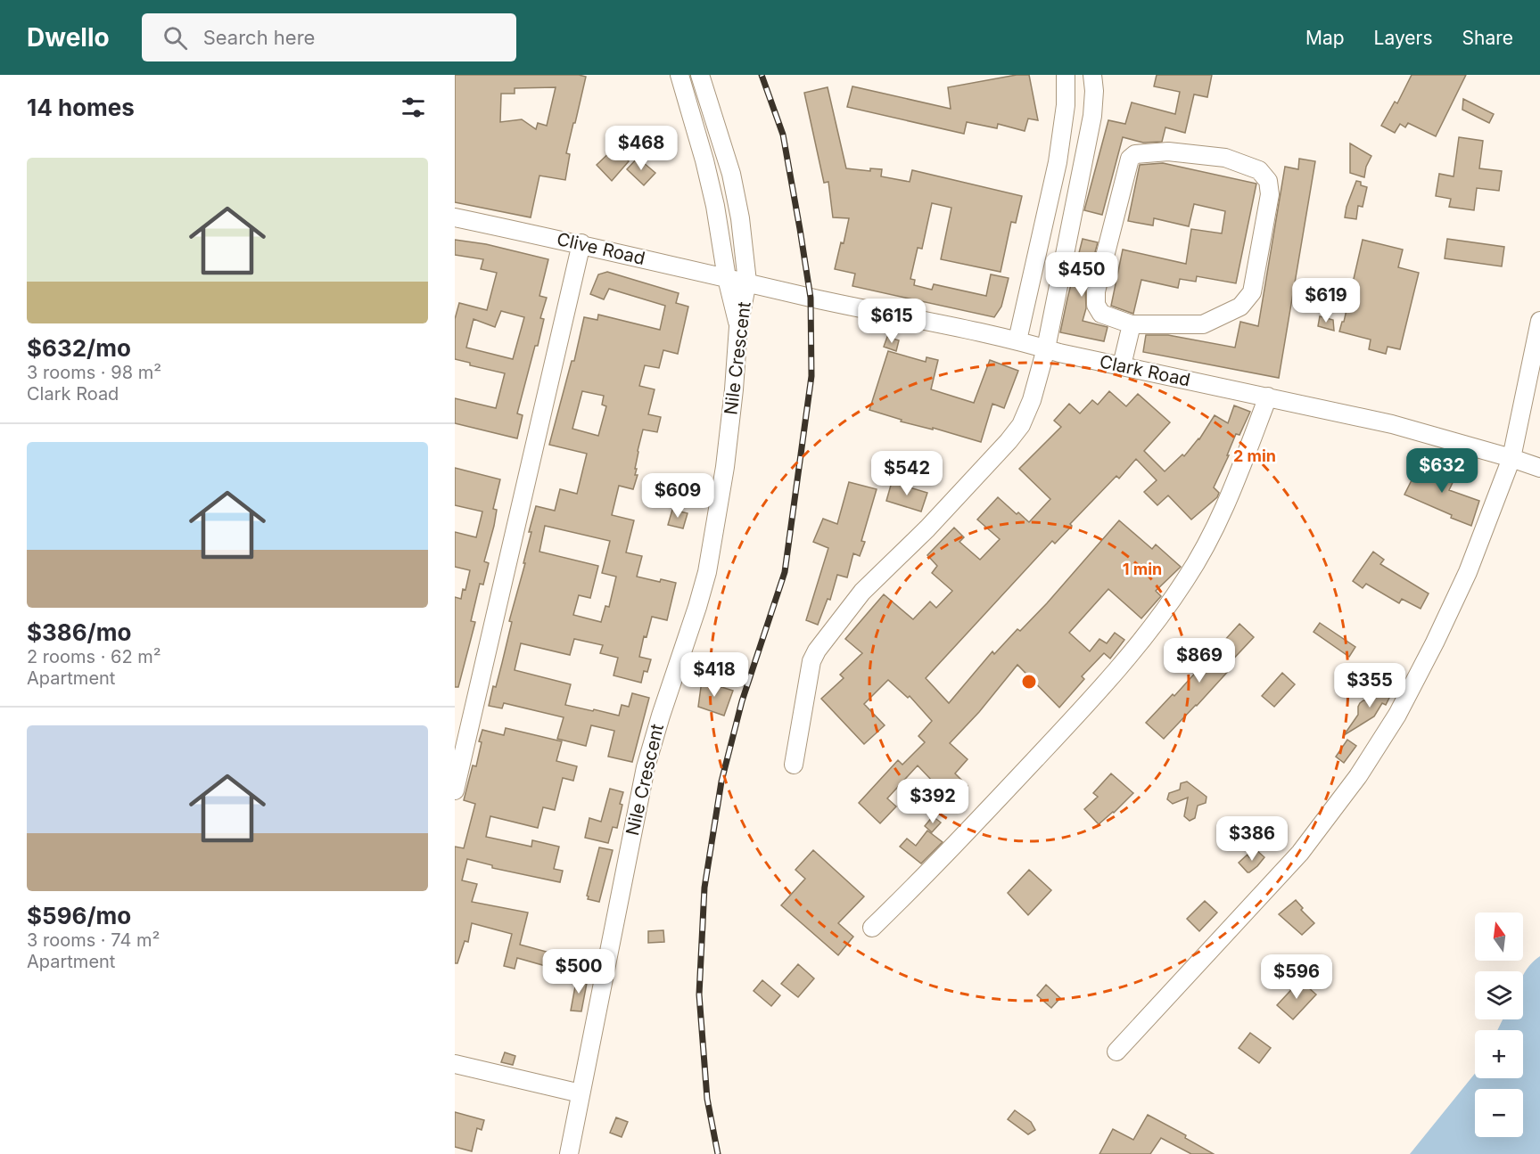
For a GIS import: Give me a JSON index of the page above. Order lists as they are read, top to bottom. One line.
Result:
{"streets":{"street":["Clive Road","Nile Crescent","Clark Road"]},"crossings":[["Clive Road","Nile Crescent"],["Clive Road","Clark Road"],["Nile Crescent","Clark Road"]],"north":"top","page":{"header":"Dwello","search":"Search here","nav":["Map","Layers","Share"],"heading":"14 homes","price":["$468","$450","$619","$615","$632","$542","$609","$869","$418","$355","$392","$386","$500","$596"],"list":[{"name":"$632/mo","note":"3 rooms · 98 m² · Clark Road"},{"name":"$386/mo","note":"2 rooms · 62 m² · Apartment"},{"name":"$596/mo","note":"3 rooms · 74 m² · Apartment"}],"map_buttons":["+","−"]},"rings":["2 min","1 min"]}
